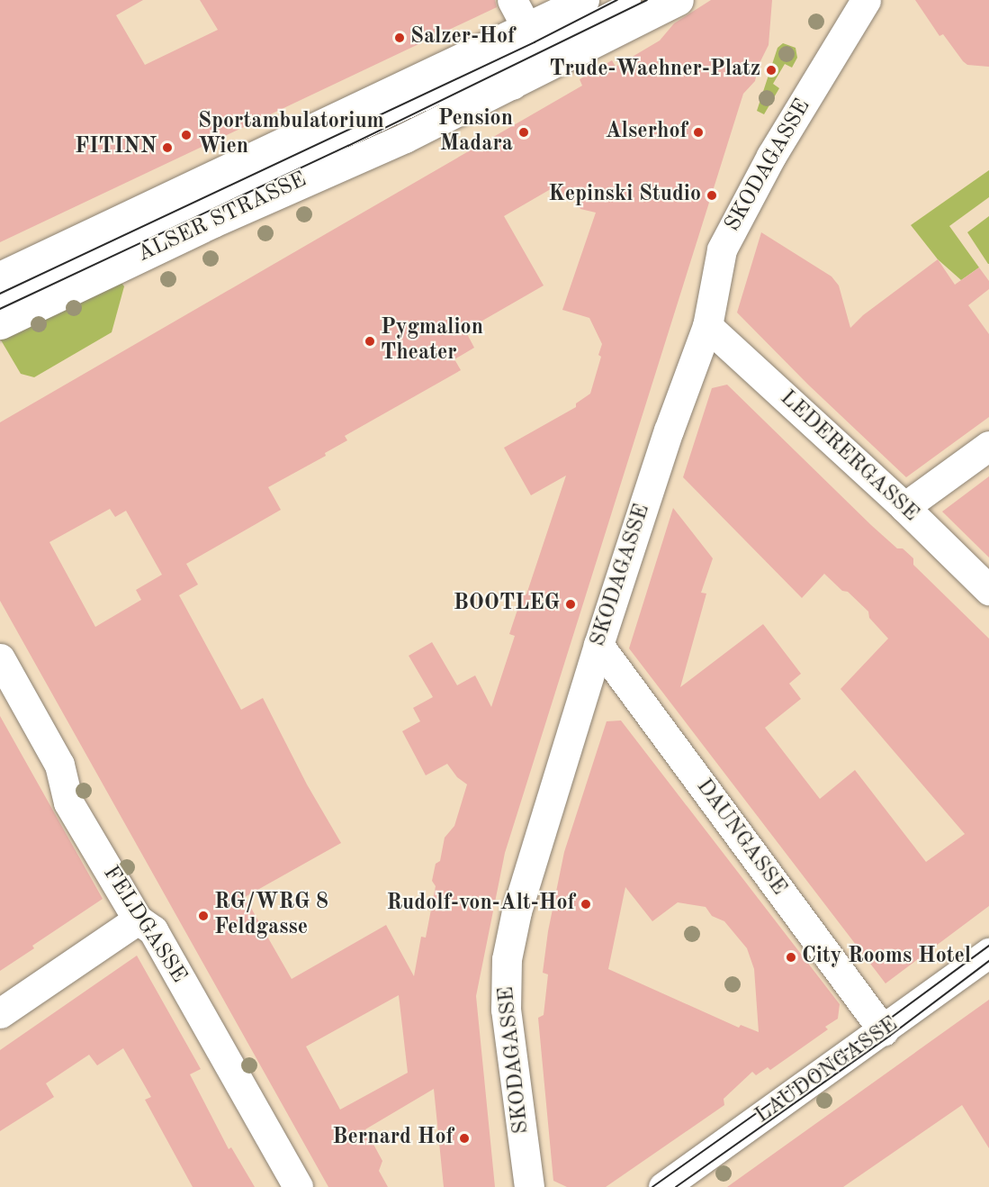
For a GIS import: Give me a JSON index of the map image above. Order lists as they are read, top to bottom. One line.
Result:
{"streets":{"street":["SKODAGASSE","ALSER STRASSE","LEDERERGASSE","DAUNGASSE","FELDGASSE","LAUDONGASSE"]},"crossings":[["SKODAGASSE","LEDERERGASSE"],["SKODAGASSE","DAUNGASSE"],["DAUNGASSE","LAUDONGASSE"]],"places":["Salzer-Hof","Trude-Waehner-Platz","Pension Madara","Alserhof","Sportambulatorium Wien","FITINN","Kepinski Studio","Pygmalion Theater","BOOTLEG","Rudolf-von-Alt-Hof","RG/WRG 8 Feldgasse","City Rooms Hotel","Bernard Hof"]}
